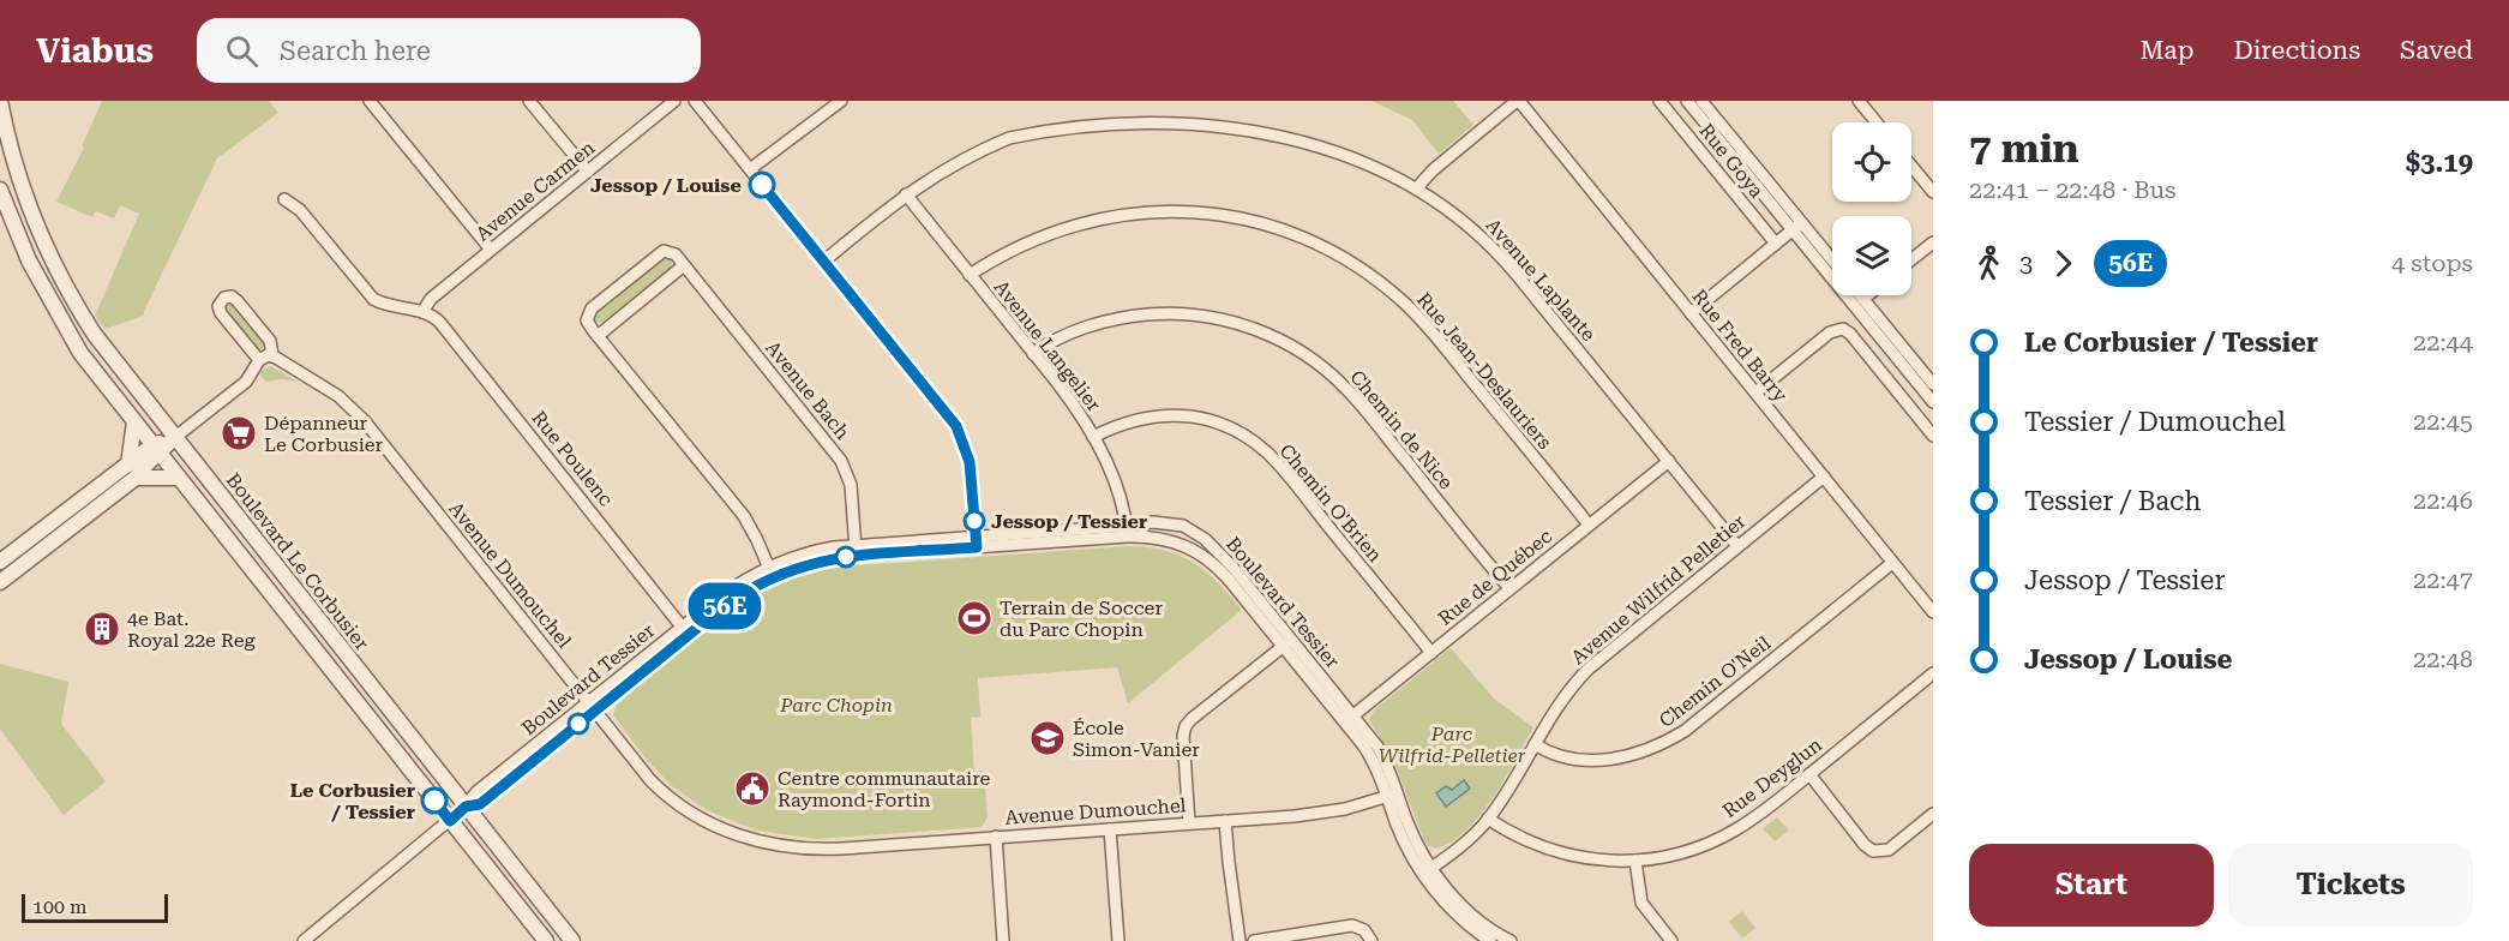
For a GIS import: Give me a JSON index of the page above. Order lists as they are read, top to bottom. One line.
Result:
{"streets":{"street":["Rue Goya","Avenue Carmen","Avenue Laplante","Avenue Langelier","Rue Fred Barry","Rue Jean-Deslauriers","Avenue Bach","Chemin de Nice","Rue Poulenc","Chemin O'Brien","Boulevard Le Corbusier","Avenue Dumouchel","Rue de Québec","Avenue Wilfrid Pelletier","Boulevard Tessier","Chemin O'Neil","Rue Deyglun"]},"crossings":[["Avenue Carmen","Rue Poulenc"],["Avenue Laplante","Rue de Québec"],["Avenue Laplante","Avenue Wilfrid Pelletier"],["Avenue Langelier","Rue Jean-Deslauriers"],["Avenue Langelier","Chemin de Nice"],["Avenue Langelier","Chemin O'Brien"],["Avenue Langelier","Boulevard Tessier"],["Rue Fred Barry","Avenue Wilfrid Pelletier"],["Rue Fred Barry","Chemin O'Neil"],["Rue Jean-Deslauriers","Rue de Québec"],["Avenue Bach","Boulevard Tessier"],["Chemin de Nice","Rue de Québec"],["Rue Poulenc","Boulevard Tessier"],["Chemin O'Brien","Rue de Québec"],["Boulevard Le Corbusier","Boulevard Tessier"],["Avenue Dumouchel","Boulevard Tessier"],["Rue de Québec","Boulevard Tessier"],["Avenue Wilfrid Pelletier","Boulevard Tessier"],["Avenue Wilfrid Pelletier","Chemin O'Neil"],["Avenue Wilfrid Pelletier","Rue Deyglun"]],"parks":["Parc Chopin","Parc Wilfrid-Pelletier"],"places":{"other":["Jessop / Louise","Jessop / Tessier","Le Corbusier / Tessier"],"supermarket":["Dépanneur Le Corbusier"],"sports":["Terrain de Soccer du Parc Chopin"],"building":["4e Bat. Royal 22e Reg"],"school or university":["École Simon-Vanier"],"public building":["Centre communautaire Raymond-Fortin"]},"lines":["bus line 56E"],"scale_bar":"100 m","page":{"header":"Viabus","search":"Search here","nav":["Map","Directions","Saved"],"on_map":"56E","heading":["7 min","22:41 – 22:48 · Bus","$3.19"],"legs":["3","56E","4 stops"],"list":[{"name":"Le Corbusier / Tessier","value":"22:44"},{"name":"Tessier / Dumouchel","value":"22:45"},{"name":"Tessier / Bach","value":"22:46"},{"name":"Jessop / Tessier","value":"22:47"},{"name":"Jessop / Louise","value":"22:48"}],"buttons":["Start","Tickets"],"scale":"100 m"}}
